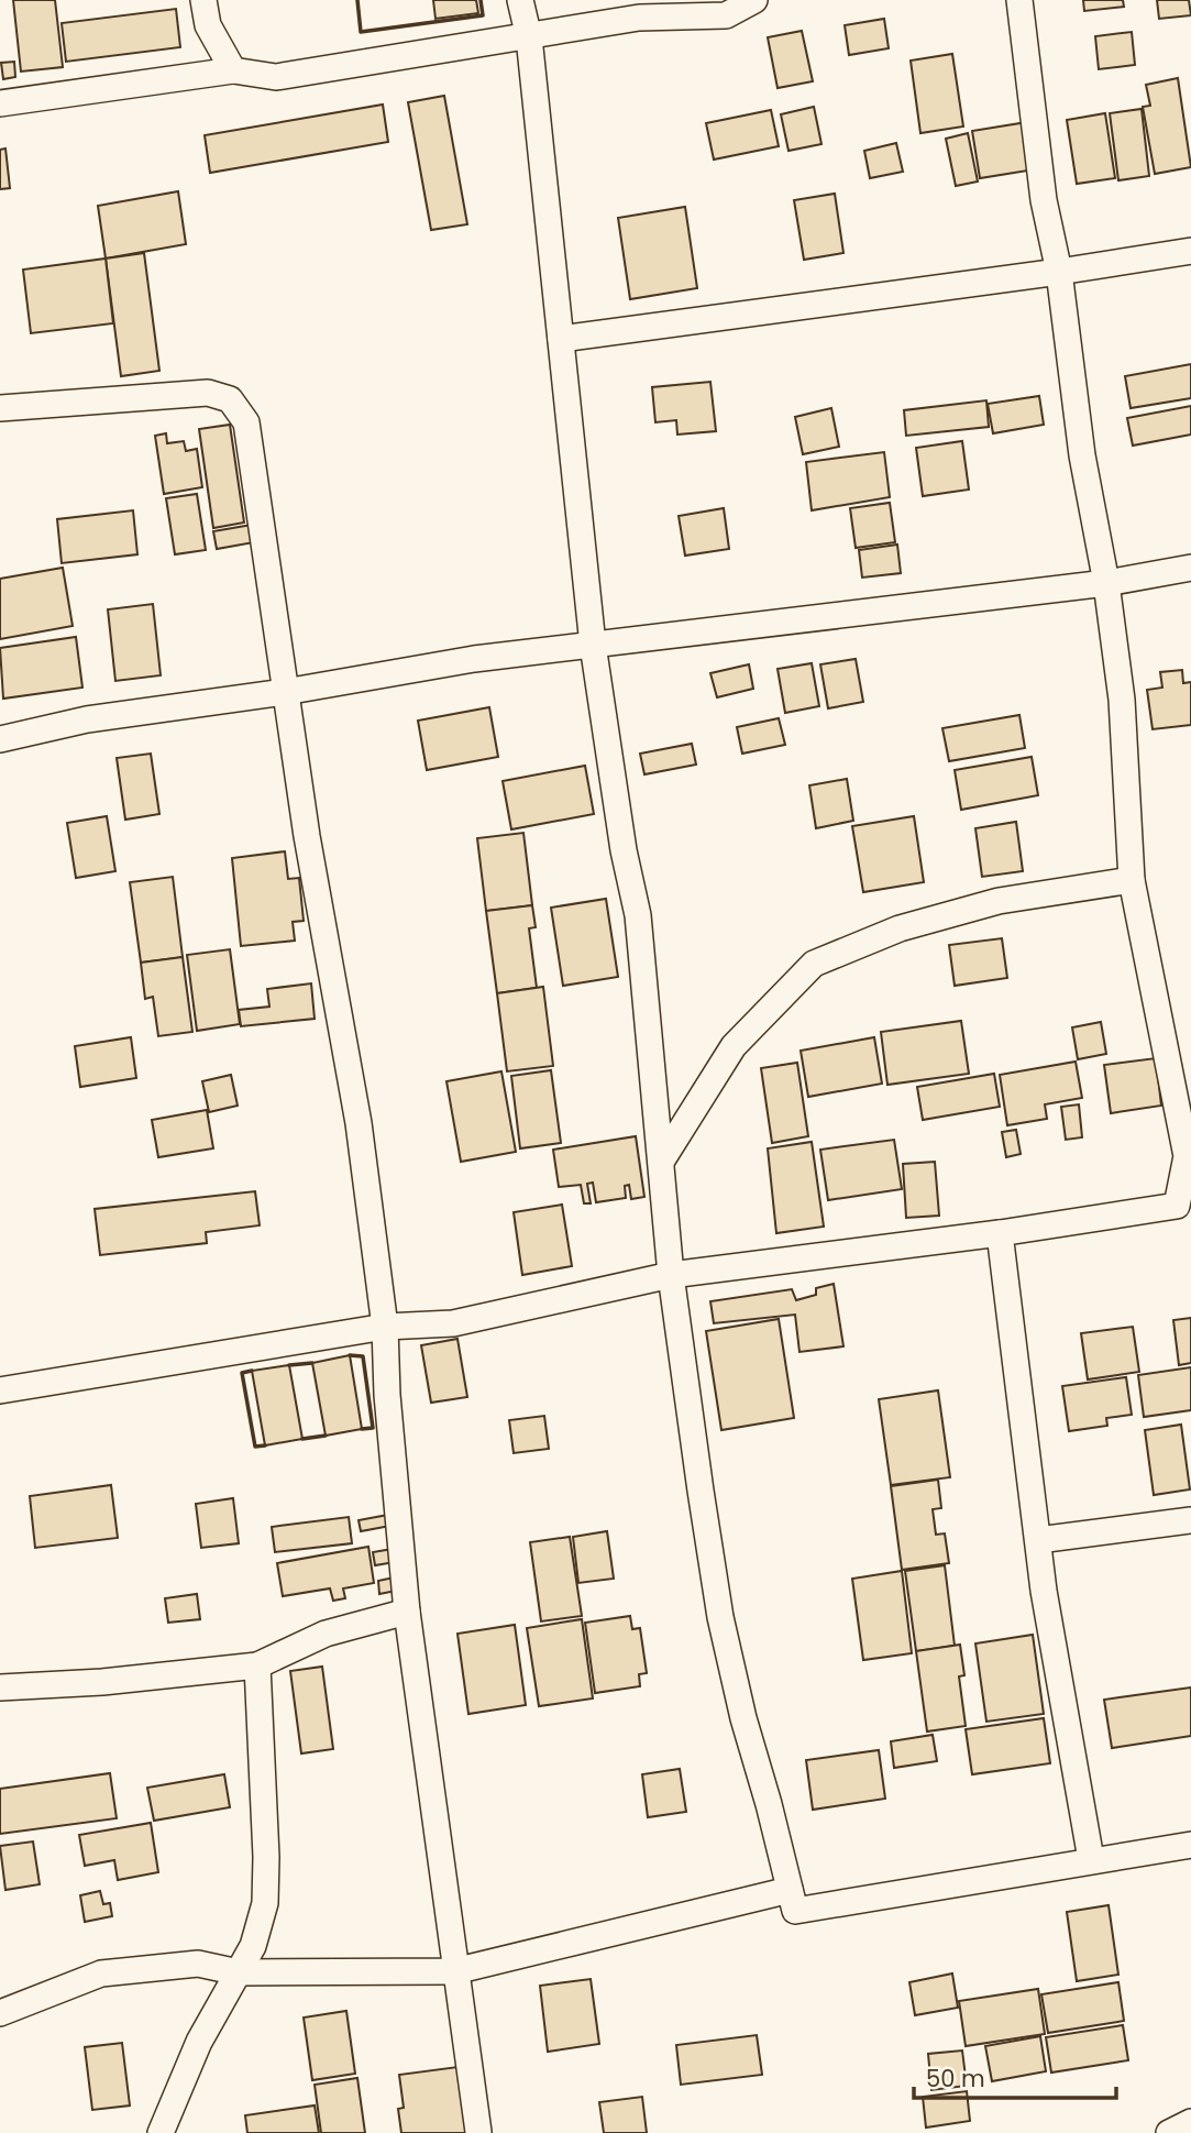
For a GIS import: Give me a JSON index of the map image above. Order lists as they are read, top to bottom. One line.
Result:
{"scale_bar":"50 m"}
